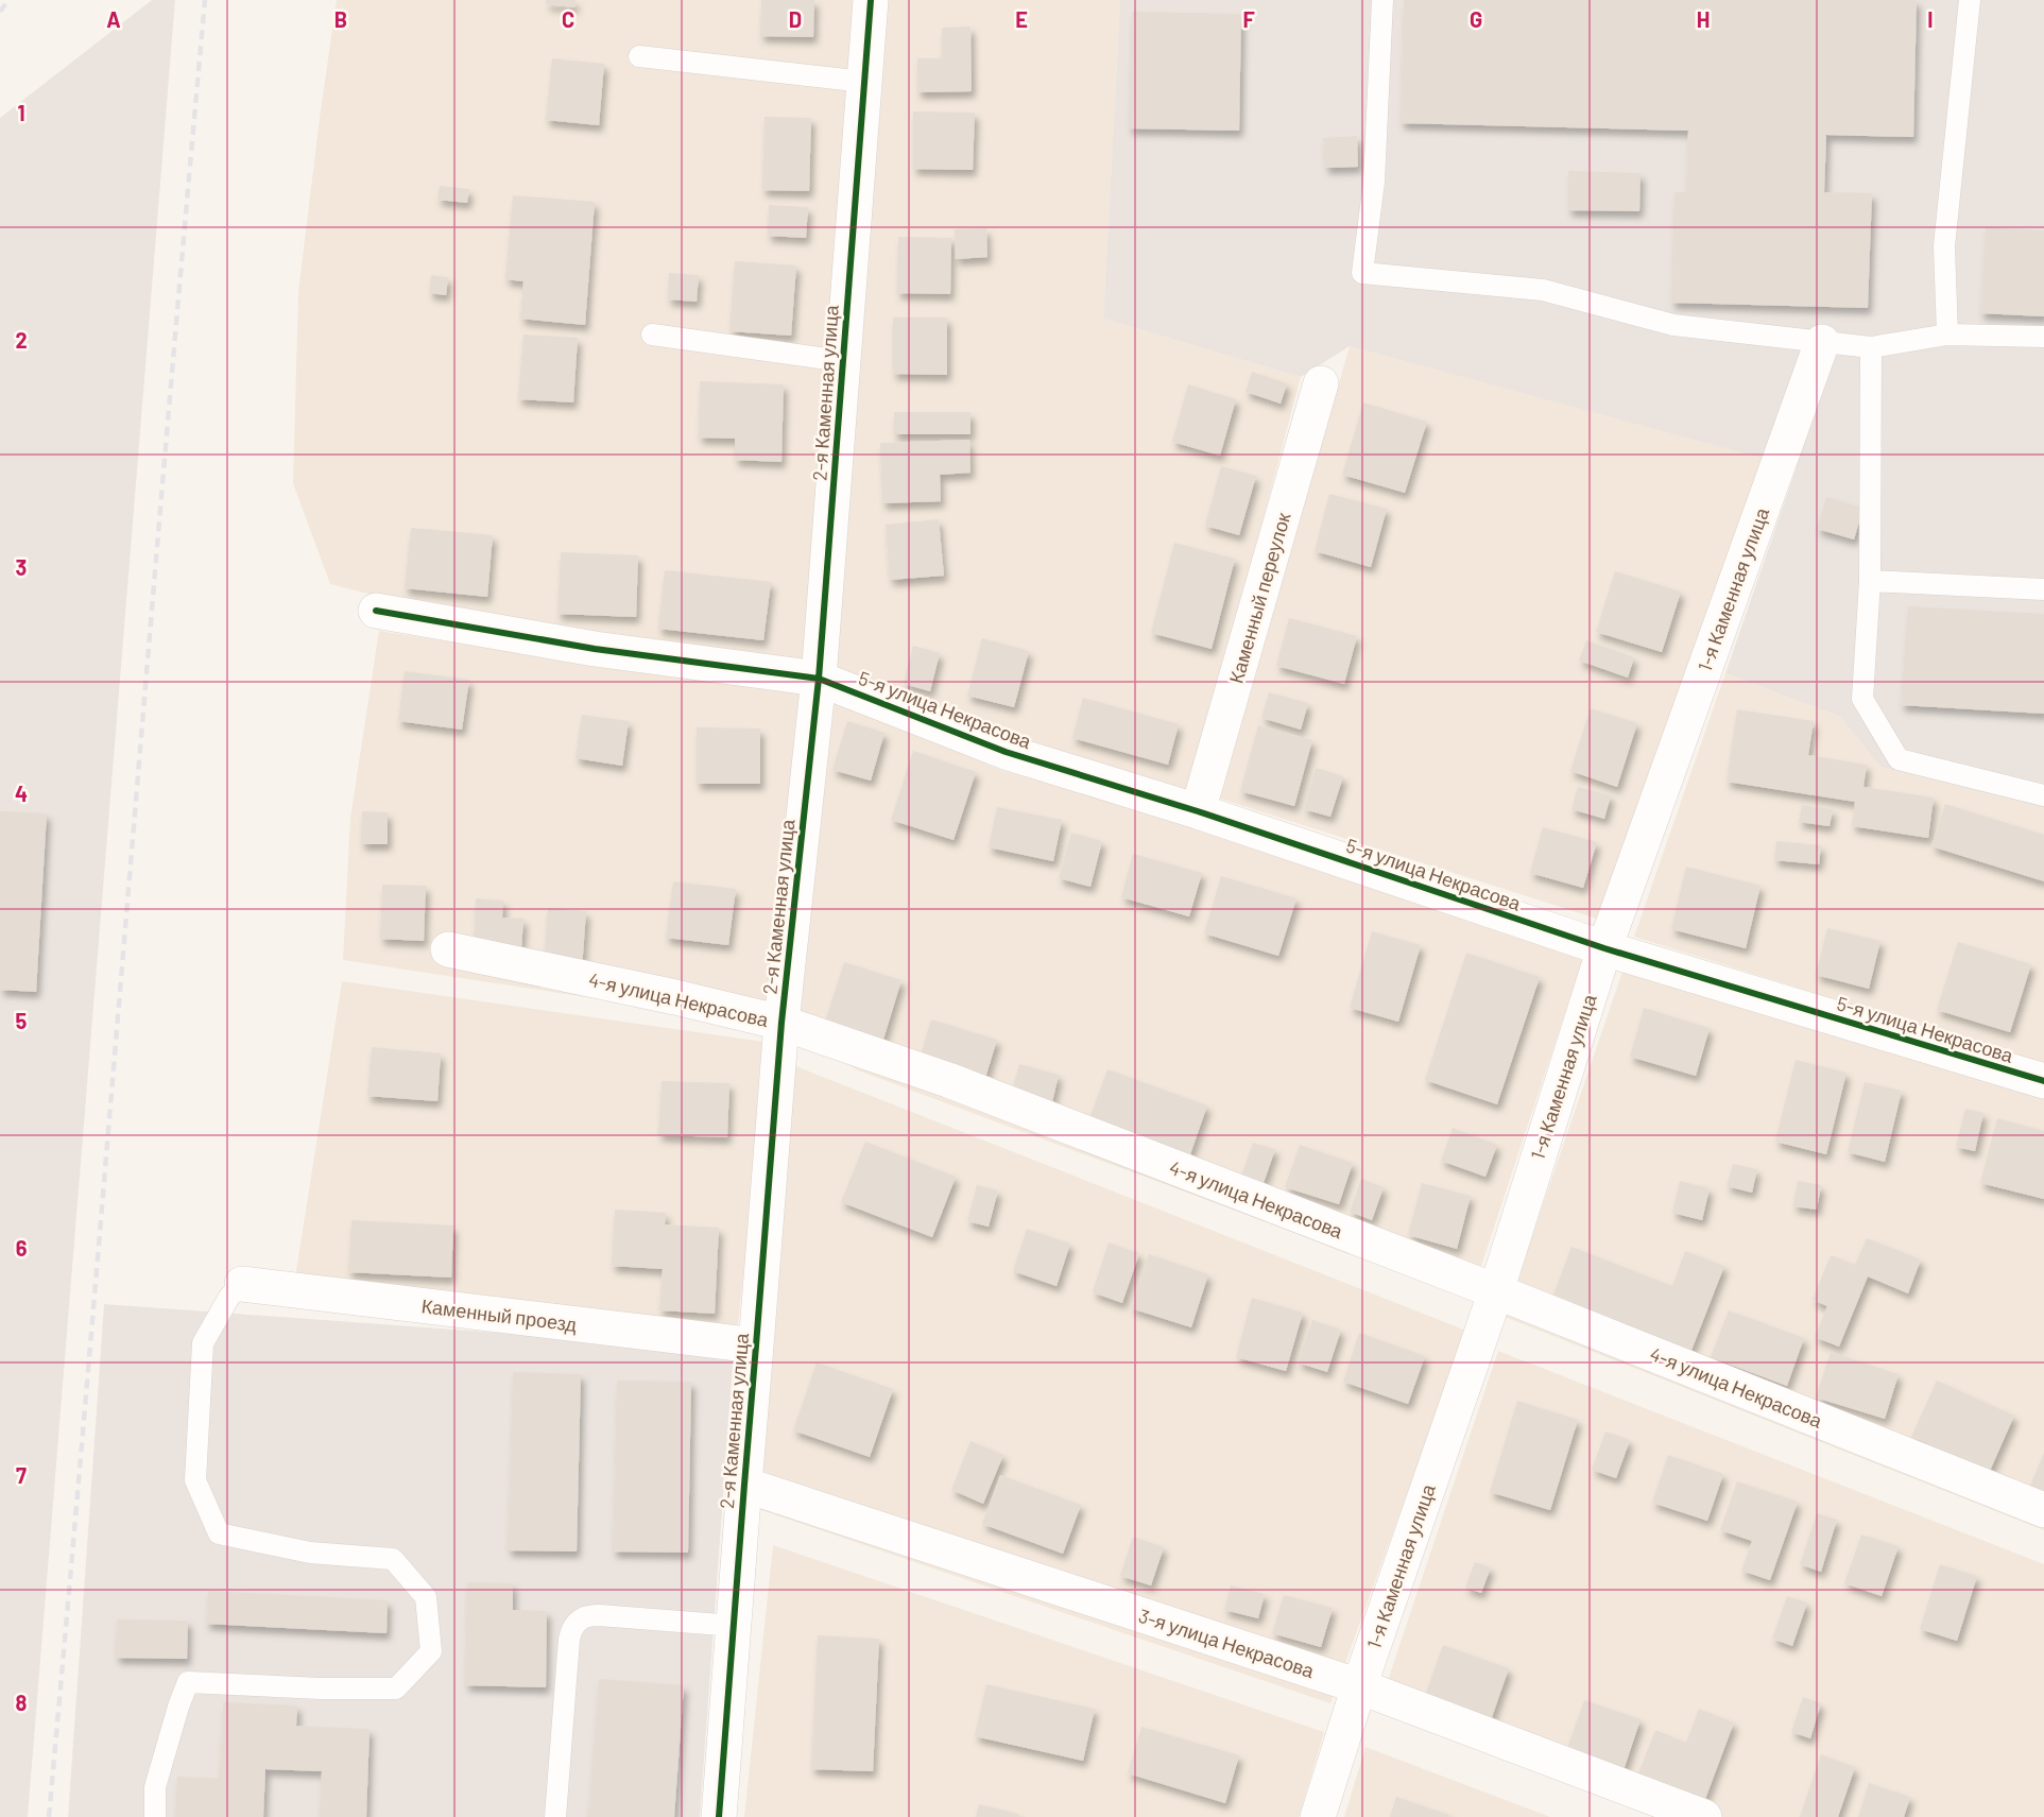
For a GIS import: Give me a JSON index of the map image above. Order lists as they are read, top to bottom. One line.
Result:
{"streets":{"street":["2-я Каменная улица","1-я Каменная улица","Каменный переулок","5-я улица Некрасова","4-я улица Некрасова","Каменный проезд","3-я улица Некрасова"]},"crossings":[["2-я Каменная улица","5-я улица Некрасова"],["2-я Каменная улица","4-я улица Некрасова"],["2-я Каменная улица","Каменный проезд"],["2-я Каменная улица","3-я улица Некрасова"],["1-я Каменная улица","5-я улица Некрасова"],["1-я Каменная улица","4-я улица Некрасова"],["1-я Каменная улица","3-я улица Некрасова"],["Каменный переулок","5-я улица Некрасова"]],"grid":{"columns":["A","B","C","D","E","F","G","H","I"],"rows":["1","2","3","4","5","6","7","8"]}}
